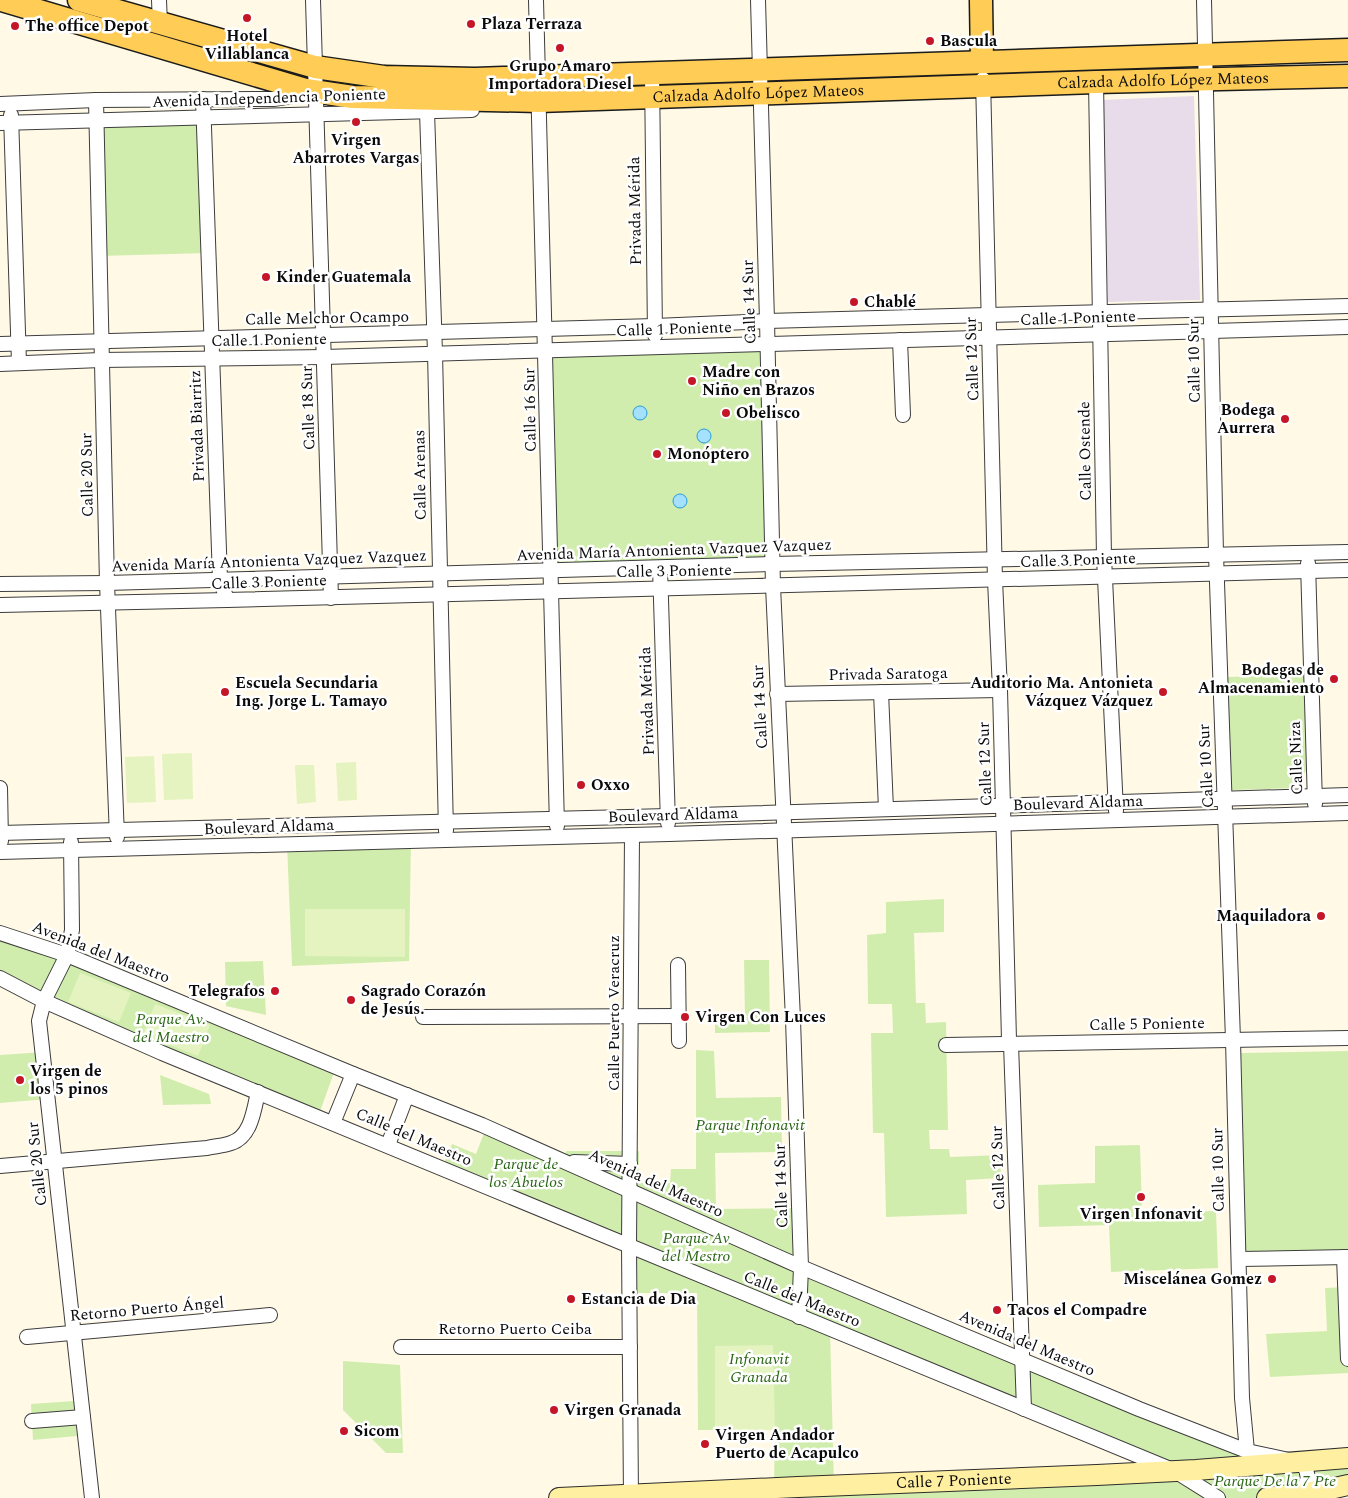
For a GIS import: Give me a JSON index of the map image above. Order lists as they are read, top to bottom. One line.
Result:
{"streets":{"main road":["Calzada Adolfo López Mateos","Calle 7 Poniente"],"street":["Avenida Independencia Poniente","Privada Mérida","Calle 14 Sur","Calle Melchor Ocampo","Calle 1 Poniente","Calle 12 Sur","Calle 10 Sur","Calle 18 Sur","Calle 16 Sur","Privada Biarritz","Calle Ostende","Calle 20 Sur","Calle Arenas","Avenida María Antonienta Vazquez Vazquez","Calle 3 Poniente","Privada Saratoga","Calle Niza","Boulevard Aldama","Avenida del Maestro","Calle Puerto Veracruz","Calle 5 Poniente","Calle del Maestro","Retorno Puerto Ángel","Retorno Puerto Ceiba"]},"crossings":[["Calzada Adolfo López Mateos","Avenida Independencia Poniente"],["Calzada Adolfo López Mateos","Privada Mérida"],["Calzada Adolfo López Mateos","Calle 14 Sur"],["Calzada Adolfo López Mateos","Calle 12 Sur"],["Calzada Adolfo López Mateos","Calle 10 Sur"],["Calzada Adolfo López Mateos","Calle 18 Sur"],["Calzada Adolfo López Mateos","Calle 16 Sur"],["Calzada Adolfo López Mateos","Calle Ostende"],["Avenida Independencia Poniente","Calle 18 Sur"],["Avenida Independencia Poniente","Calle 16 Sur"],["Avenida Independencia Poniente","Privada Biarritz"],["Avenida Independencia Poniente","Calle 20 Sur"],["Avenida Independencia Poniente","Calle Arenas"],["Privada Mérida","Calle Melchor Ocampo"],["Privada Mérida","Calle 1 Poniente"],["Privada Mérida","Avenida María Antonienta Vazquez Vazquez"],["Privada Mérida","Calle 3 Poniente"],["Privada Mérida","Boulevard Aldama"],["Calle 14 Sur","Calle 1 Poniente"],["Calle 14 Sur","Avenida María Antonienta Vazquez Vazquez"],["Calle 14 Sur","Calle 3 Poniente"],["Calle 14 Sur","Privada Saratoga"],["Calle 14 Sur","Boulevard Aldama"],["Calle 14 Sur","Avenida del Maestro"],["Calle 14 Sur","Calle del Maestro"],["Calle Melchor Ocampo","Calle 1 Poniente"],["Calle Melchor Ocampo","Calle 18 Sur"],["Calle Melchor Ocampo","Calle 16 Sur"],["Calle Melchor Ocampo","Privada Biarritz"],["Calle Melchor Ocampo","Calle 20 Sur"],["Calle Melchor Ocampo","Calle Arenas"],["Calle 1 Poniente","Calle 12 Sur"],["Calle 1 Poniente","Calle 10 Sur"],["Calle 1 Poniente","Calle 18 Sur"],["Calle 1 Poniente","Calle 16 Sur"],["Calle 1 Poniente","Privada Biarritz"],["Calle 1 Poniente","Calle Ostende"],["Calle 1 Poniente","Calle 20 Sur"],["Calle 1 Poniente","Calle Arenas"],["Calle 12 Sur","Avenida María Antonienta Vazquez Vazquez"],["Calle 12 Sur","Calle 3 Poniente"],["Calle 12 Sur","Privada Saratoga"],["Calle 12 Sur","Boulevard Aldama"],["Calle 12 Sur","Avenida del Maestro"],["Calle 12 Sur","Calle 5 Poniente"],["Calle 12 Sur","Calle del Maestro"],["Calle 10 Sur","Avenida María Antonienta Vazquez Vazquez"],["Calle 10 Sur","Calle 3 Poniente"],["Calle 10 Sur","Boulevard Aldama"],["Calle 10 Sur","Avenida del Maestro"],["Calle 10 Sur","Calle 5 Poniente"],["Calle 18 Sur","Avenida María Antonienta Vazquez Vazquez"],["Calle 18 Sur","Calle 3 Poniente"],["Calle 16 Sur","Avenida María Antonienta Vazquez Vazquez"],["Calle 16 Sur","Calle 3 Poniente"],["Calle 16 Sur","Boulevard Aldama"],["Privada Biarritz","Avenida María Antonienta Vazquez Vazquez"],["Privada Biarritz","Calle 3 Poniente"],["Calle Ostende","Avenida María Antonienta Vazquez Vazquez"],["Calle Ostende","Calle 3 Poniente"],["Calle Ostende","Boulevard Aldama"],["Calle 20 Sur","Avenida María Antonienta Vazquez Vazquez"],["Calle 20 Sur","Calle 3 Poniente"],["Calle 20 Sur","Boulevard Aldama"],["Calle 20 Sur","Avenida del Maestro"],["Calle 20 Sur","Calle del Maestro"],["Calle 20 Sur","Retorno Puerto Ángel"],["Calle Arenas","Avenida María Antonienta Vazquez Vazquez"],["Calle Arenas","Calle 3 Poniente"],["Calle Arenas","Boulevard Aldama"],["Avenida María Antonienta Vazquez Vazquez","Calle Niza"],["Calle 3 Poniente","Calle Niza"],["Calle Niza","Boulevard Aldama"],["Boulevard Aldama","Calle Puerto Veracruz"],["Avenida del Maestro","Calle Puerto Veracruz"],["Avenida del Maestro","Calle del Maestro"],["Avenida del Maestro","Calle 7 Poniente"],["Calle Puerto Veracruz","Calle del Maestro"],["Calle Puerto Veracruz","Retorno Puerto Ceiba"],["Calle Puerto Veracruz","Calle 7 Poniente"],["Calle del Maestro","Calle 7 Poniente"]],"parks":["Parque Av. del Maestro","Parque Infonavit","Parque de los Abuelos","Parque Av del Mestro","Infonavit Granada","Parque De la 7 Pte"],"places":["Hotel Villablanca","Plaza Terraza","The office Depot","Bascula","Grupo Amaro Importadora Diesel","Virgen Abarrotes Vargas","Kinder Guatemala","Chablé","Madre con Niño en Brazos","Obelisco","Bodega Aurrera","Monóptero","Bodegas de Almacenamiento","Escuela Secundaria Ing. Jorge L. Tamayo","Auditorio Ma. Antonieta Vázquez Vázquez","Oxxo","Maquiladora","Telegrafos","Sagrado Corazón de Jesús.","Virgen Con Luces","Virgen de los 5 pinos","Virgen Infonavit","Miscelánea Gomez","Estancia de Dia","Tacos el Compadre","Virgen Granada","Sicom","Virgen Andador Puerto de Acapulco"]}
